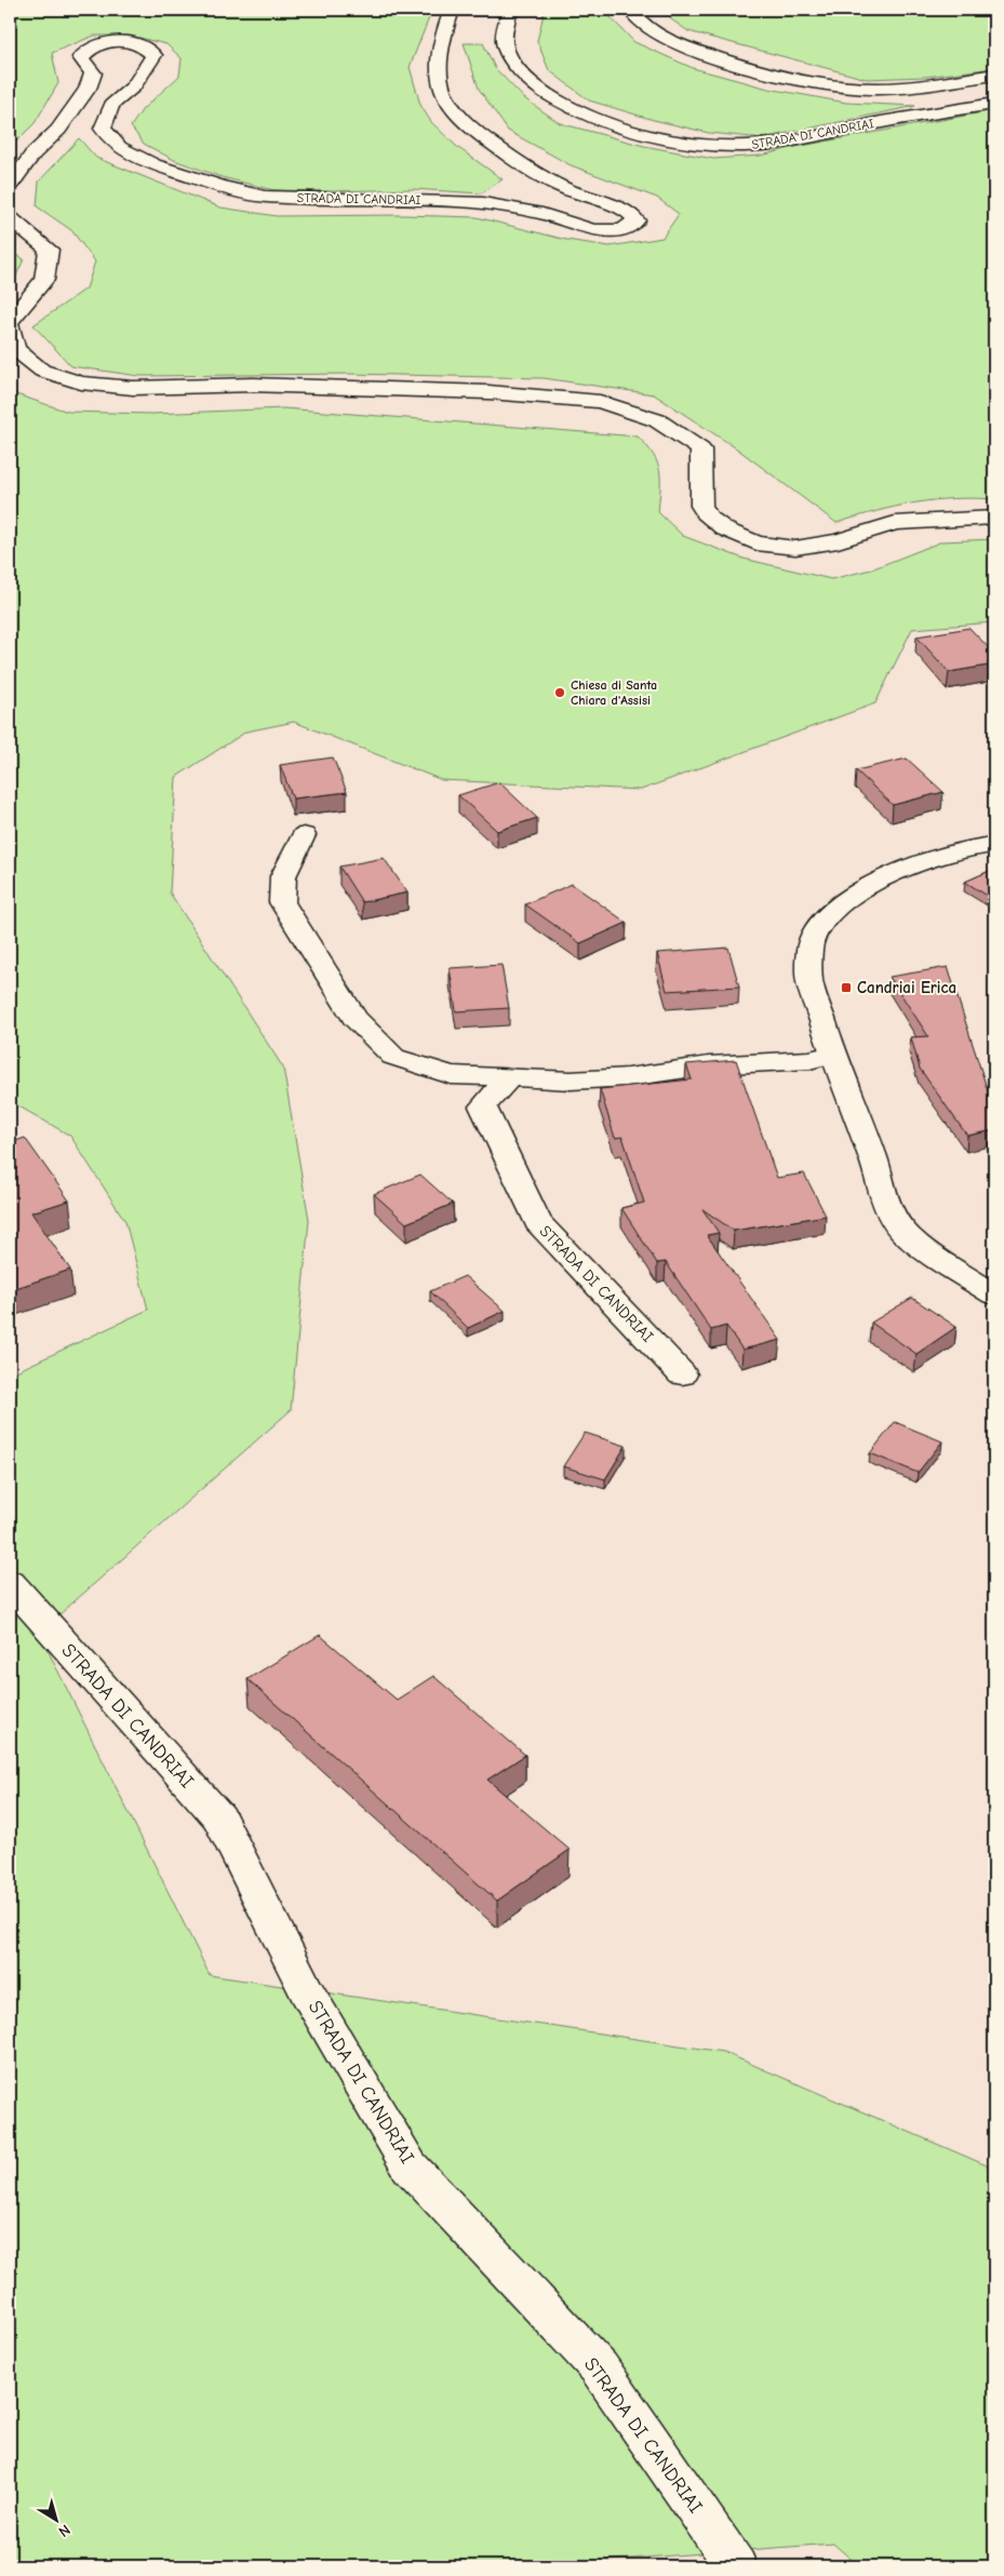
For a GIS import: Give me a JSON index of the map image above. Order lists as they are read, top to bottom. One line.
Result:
{"streets":{"main road":["STRADA DI CANDRIAI"]},"places":{"other":["Chiesa di Santa Chiara d'Assisi"],"transit":["Candriai Erica"]},"north":"bottom right"}
